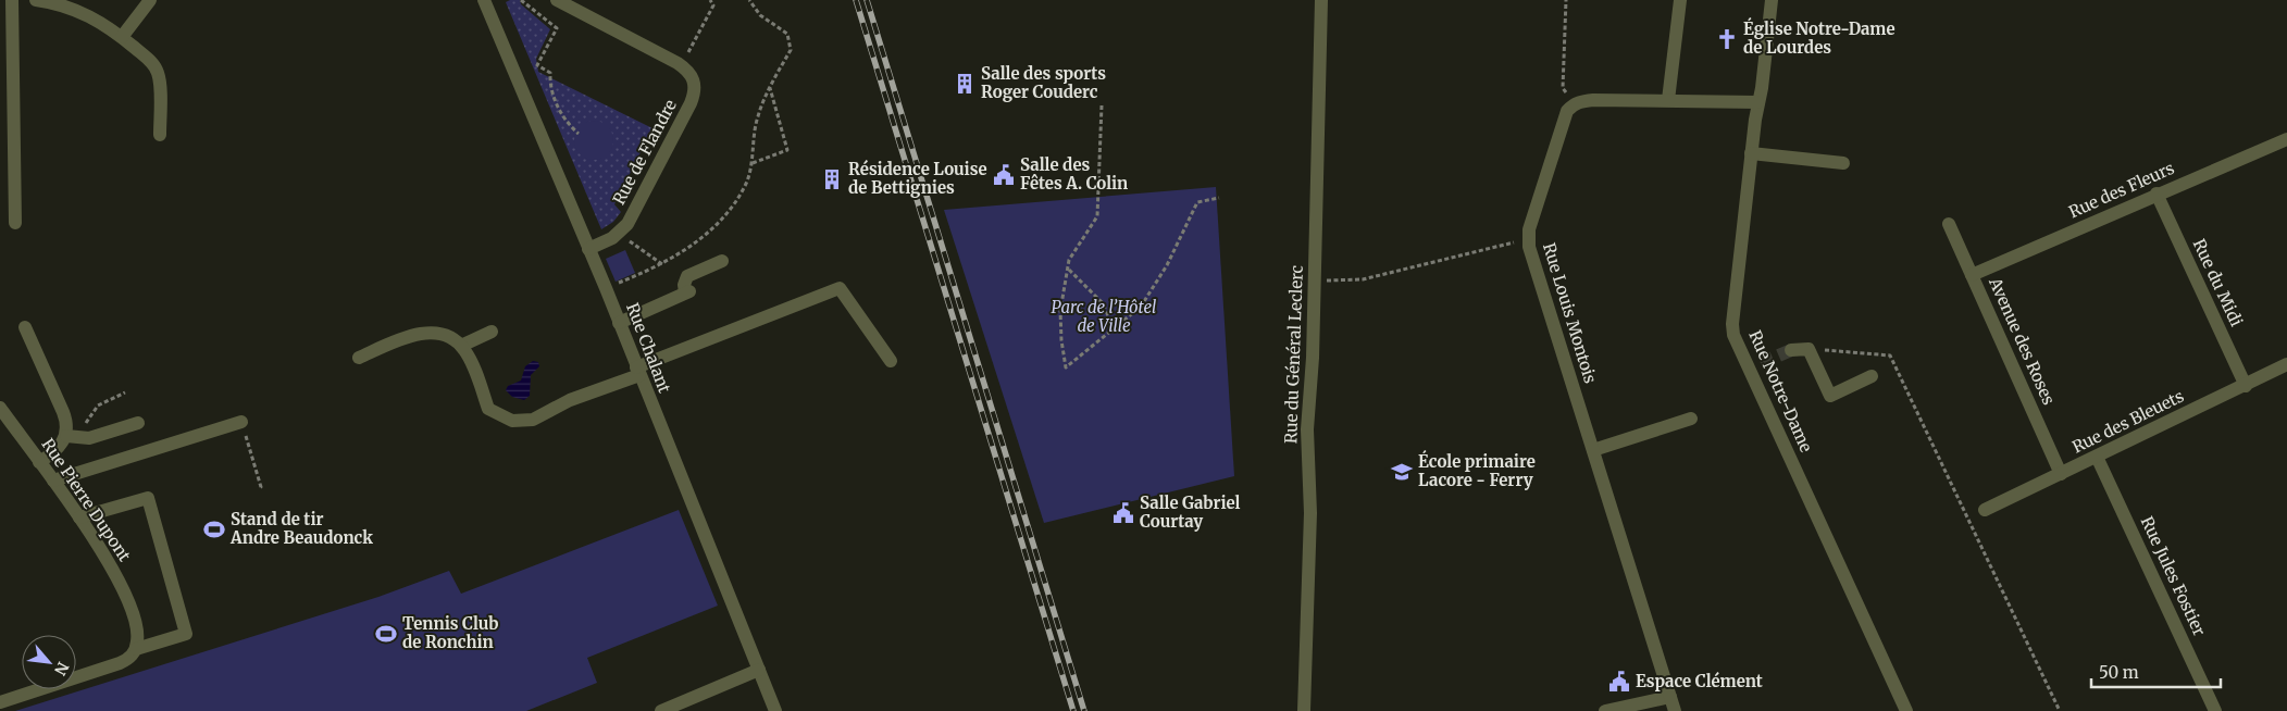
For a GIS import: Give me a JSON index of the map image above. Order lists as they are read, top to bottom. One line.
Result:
{"streets":{"street":["Rue de Flandre","Rue des Fleurs","Rue du Midi","Rue Louis Montois","Avenue des Roses","Rue Chalant","Rue du Général Leclerc","Rue Notre-Dame","Rue des Bleuets","Rue Pierre Dupont","Rue Jules Fostier"]},"crossings":[["Rue de Flandre","Rue Chalant"],["Rue des Fleurs","Rue du Midi"],["Rue des Fleurs","Avenue des Roses"],["Rue du Midi","Rue des Bleuets"],["Avenue des Roses","Rue des Bleuets"],["Rue des Bleuets","Rue Jules Fostier"]],"parks":["Parc de l’Hôtel de Ville"],"places":{"church":["Église Notre-Dame de Lourdes"],"building":["Salle des sports Roger Couderc","Résidence Louise de Bettignies"],"public building":["Salle des Fêtes A. Colin","Salle Gabriel Courtay","Espace Clément"],"school or university":["École primaire Lacore - Ferry"],"sports":["Stand de tir Andre Beaudonck","Tennis Club de Ronchin"]},"scale_bar":"50 m","north":"bottom right"}
